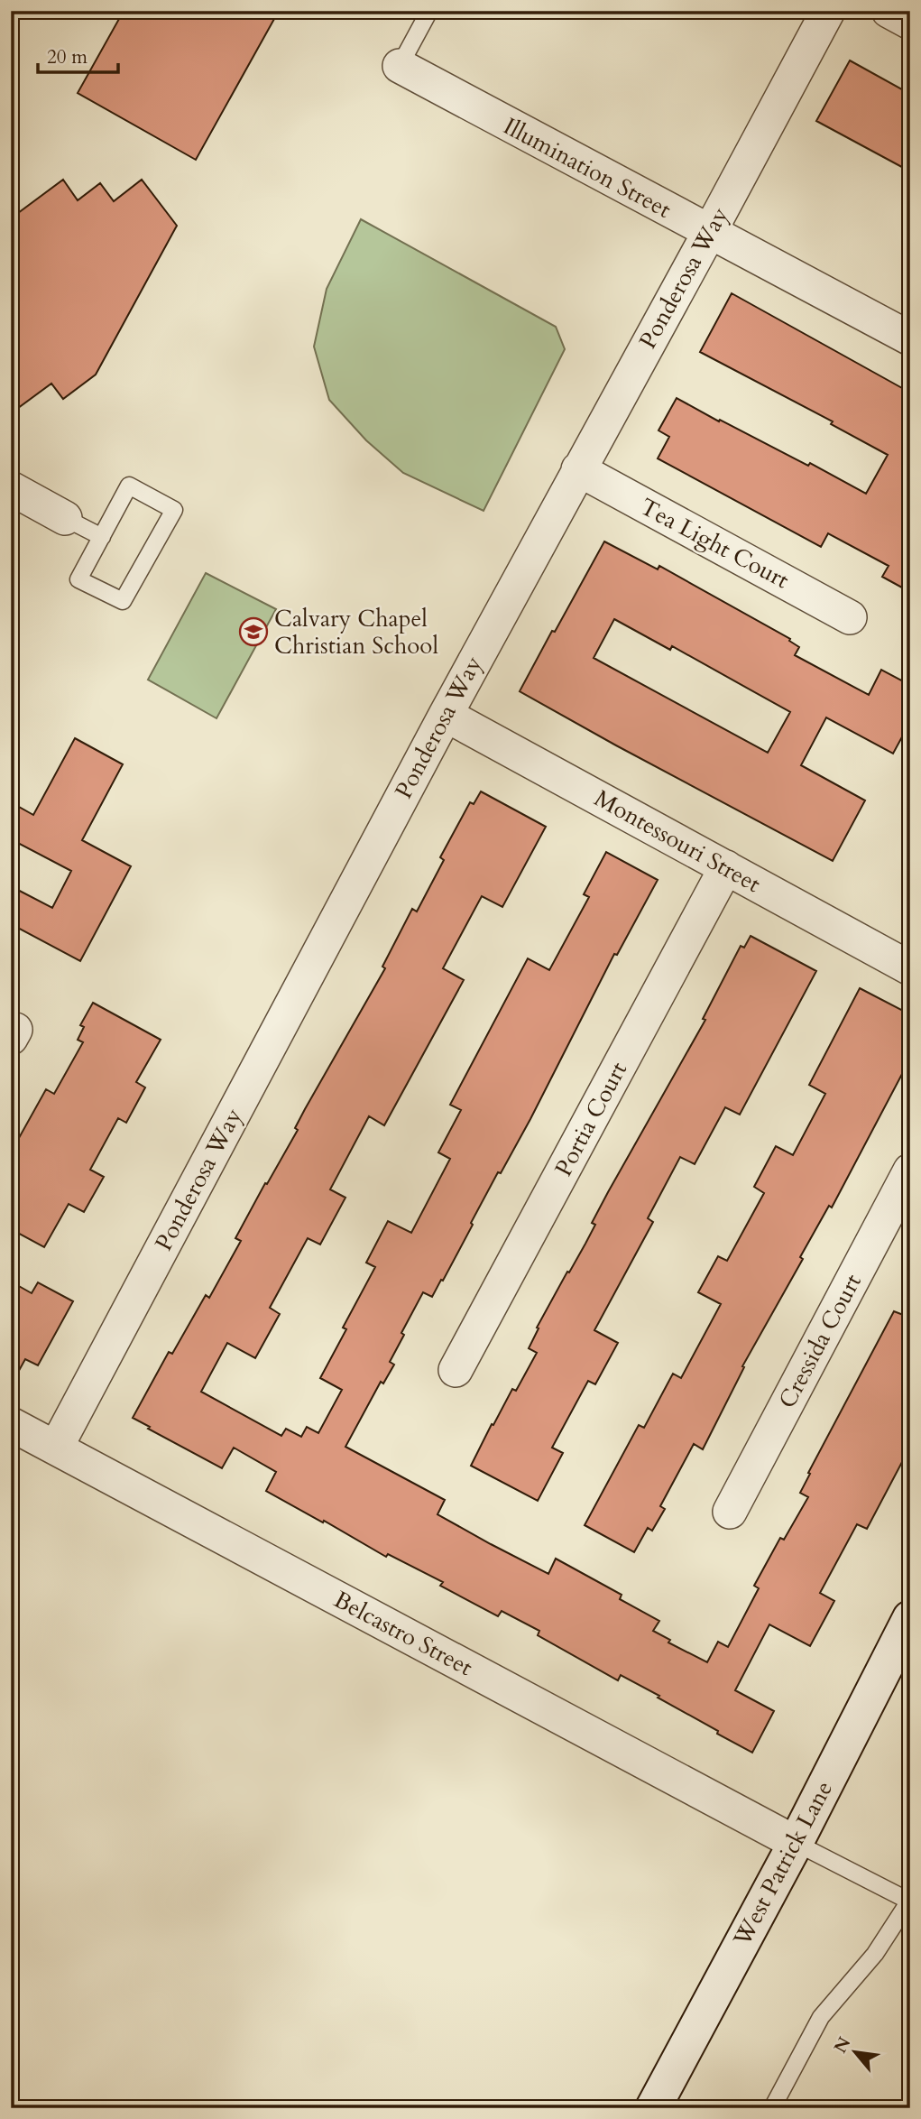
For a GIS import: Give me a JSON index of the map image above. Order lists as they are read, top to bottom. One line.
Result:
{"streets":{"street":["Illumination Street","Ponderosa Way","Tea Light Court","Montessouri Street","Portia Court","Cressida Court","Belcastro Street","West Patrick Lane"]},"crossings":[["Illumination Street","Ponderosa Way"],["Ponderosa Way","Tea Light Court"],["Ponderosa Way","Montessouri Street"],["Ponderosa Way","Belcastro Street"],["Montessouri Street","Portia Court"],["Belcastro Street","West Patrick Lane"]],"places":{"school or university":["Calvary Chapel Christian School"]},"scale_bar":"20 m","north":"top left"}
